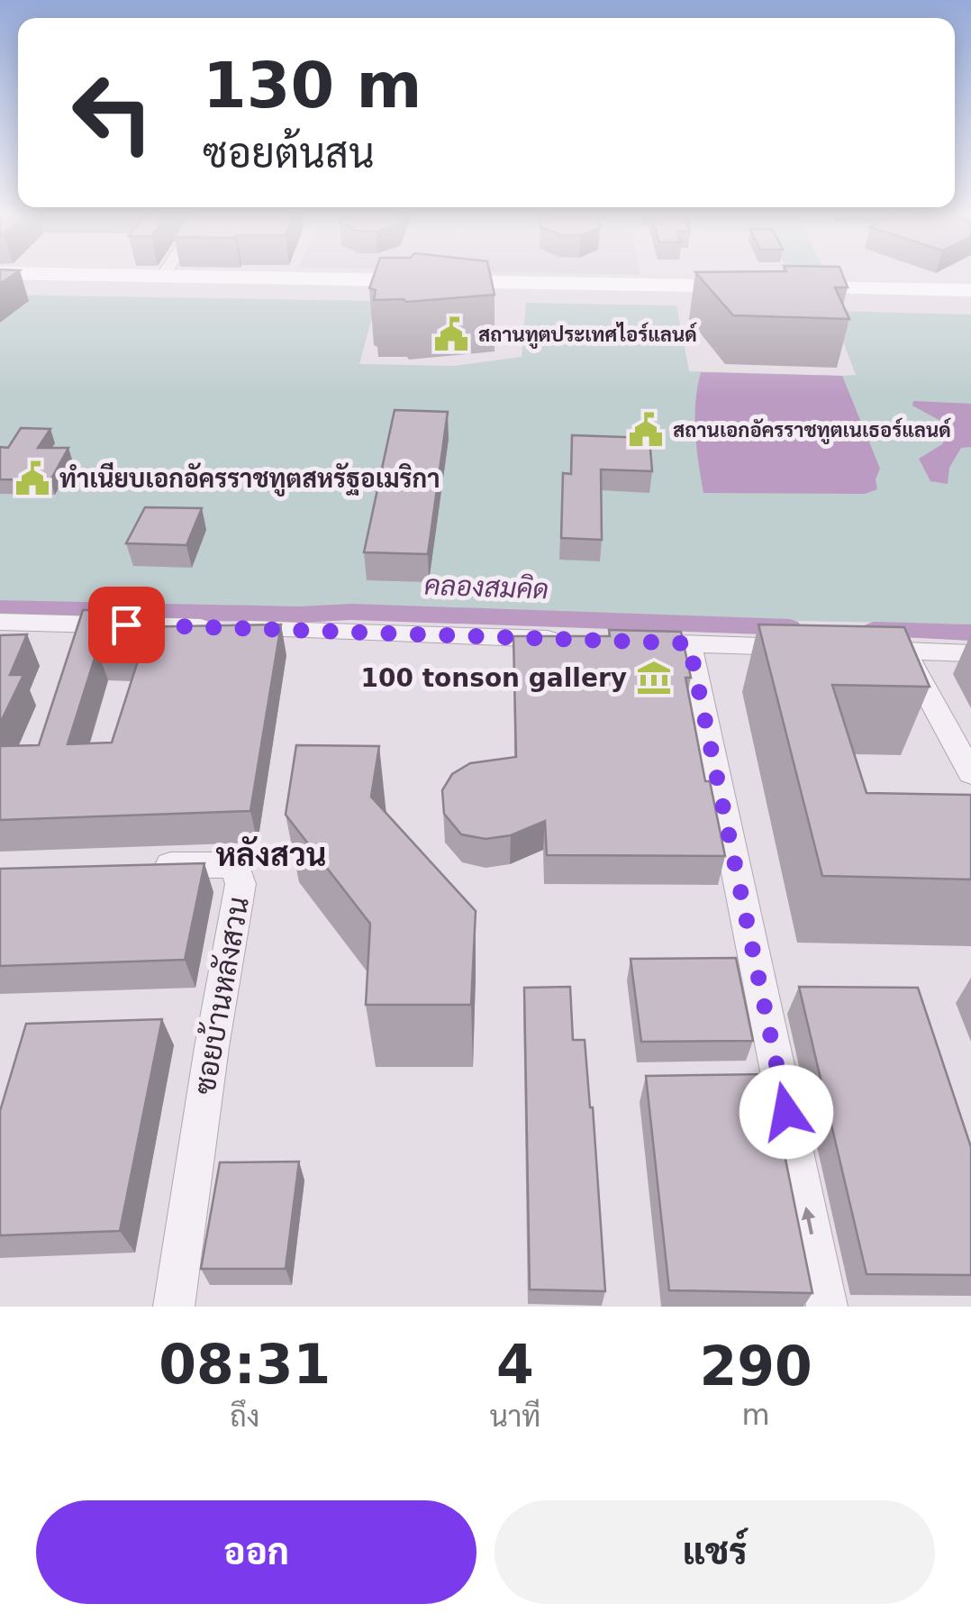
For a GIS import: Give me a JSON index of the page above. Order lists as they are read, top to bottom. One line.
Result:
{"streets":{"street":["ซอยบ้านหลังสวน"]},"districts":["หลังสวน"],"water":["คลองสมคิด"],"places":{"public building":["สถานทูตประเทศไอร์แลนด์","สถานเอกอัครราชทูตเนเธอร์แลนด์","ทำเนียบเอกอัครราชทูตสหรัฐอเมริกา"],"museum":["100 tonson gallery"]},"page":{"turn":["130 m","ซอยต้นสน"],"eta":["08:31","ถึง","4","นาที","290","m"],"buttons":["ออก","แชร์"]}}
